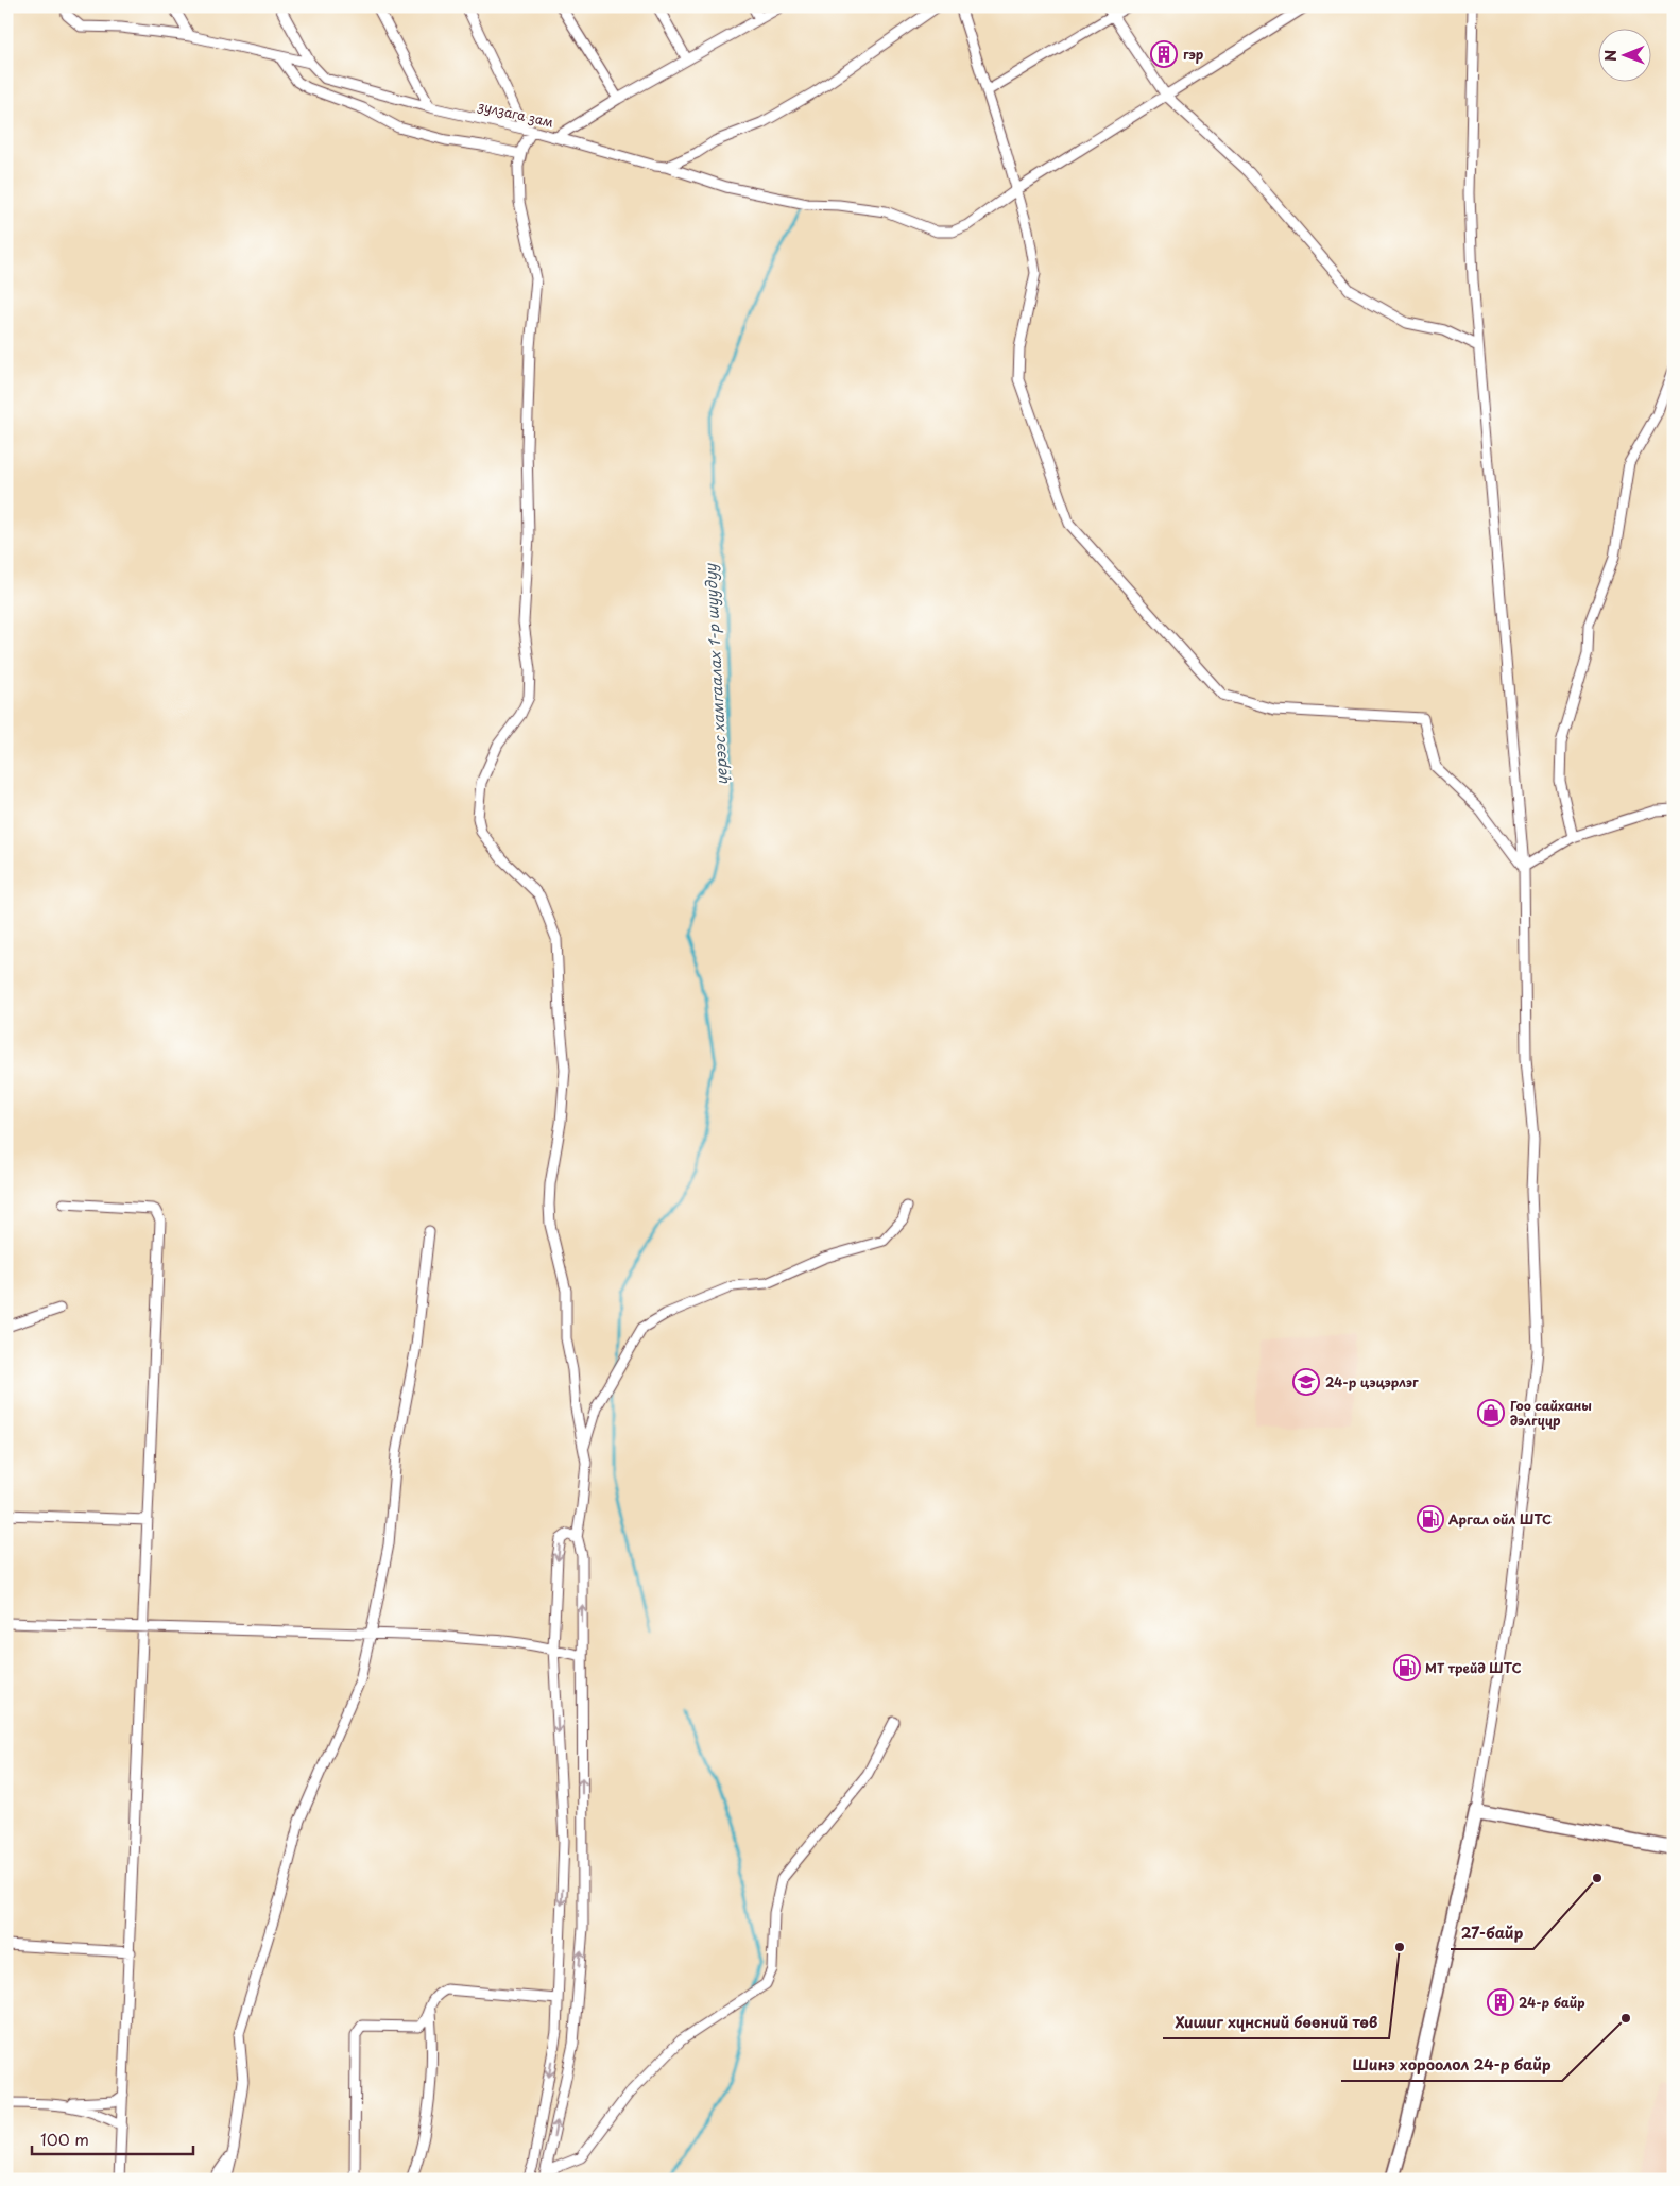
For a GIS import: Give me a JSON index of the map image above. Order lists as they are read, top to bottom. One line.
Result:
{"streets":{"street":["зулзага зам"]},"water":["үерээс хамгаалах 1-р шуудуу"],"places":{"building":["гэр","24-р байр"],"school or university":["24-р цэцэрлэг"],"shop":["Гоо сайханы дэлгүүр"],"fuel station":["Аргал ойл ШТС","МТ трейд ШТС"],"other":["27-байр","Хишиг хүнсний бөөний төв","Шинэ хороолол 24-р байр"]},"scale_bar":"100 m","north":"left"}
